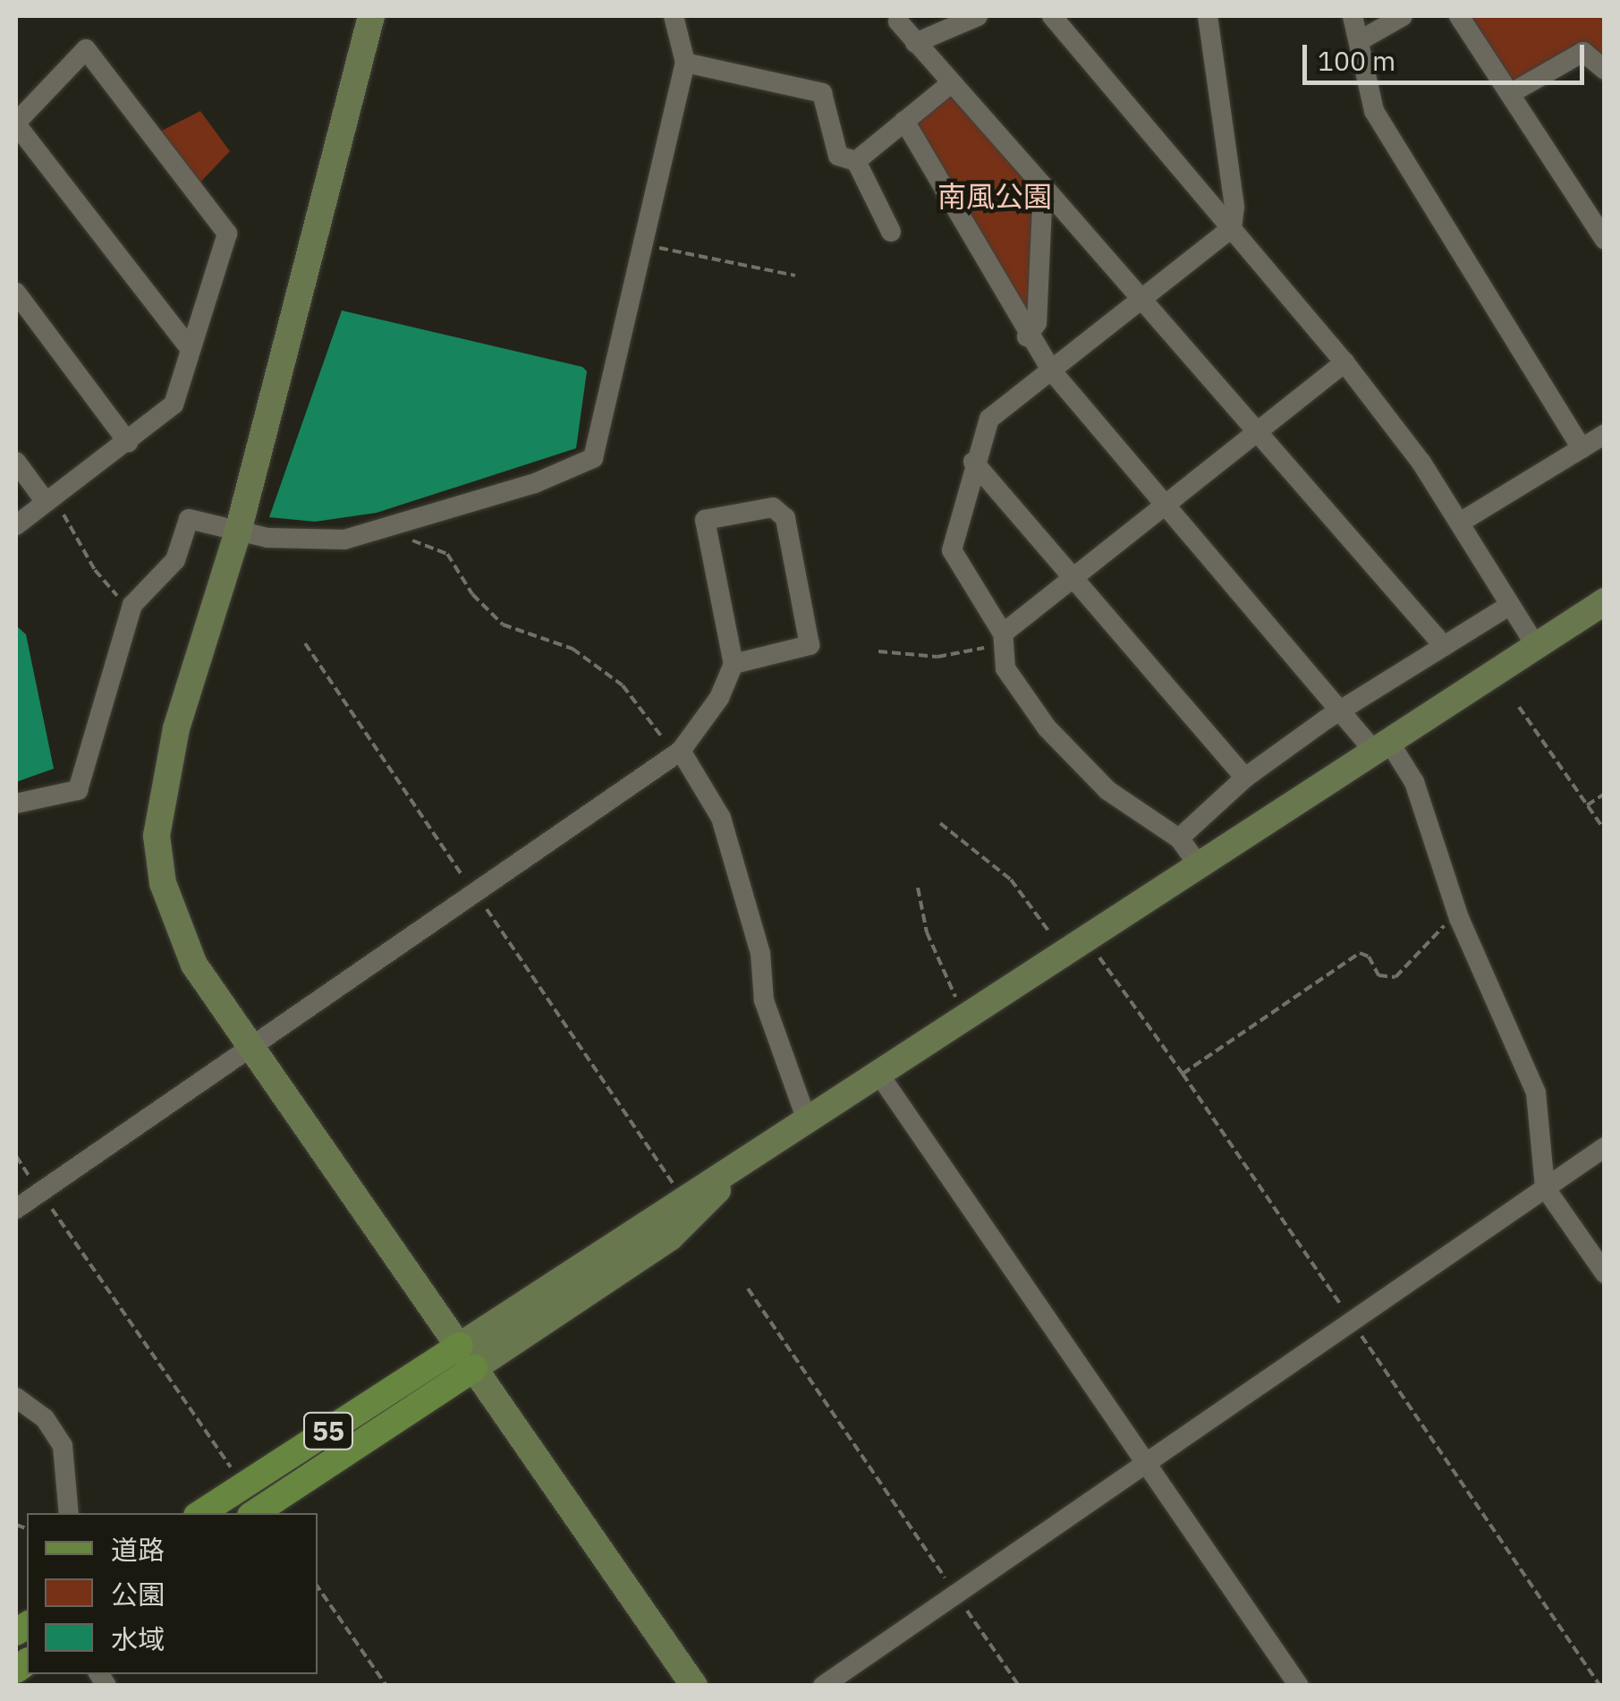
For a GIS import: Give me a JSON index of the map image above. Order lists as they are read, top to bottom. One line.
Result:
{"streets":{"main road":["55"]},"parks":["南風公園"],"legend":["道路","公園","水域"],"scale_bar":"100 m"}
